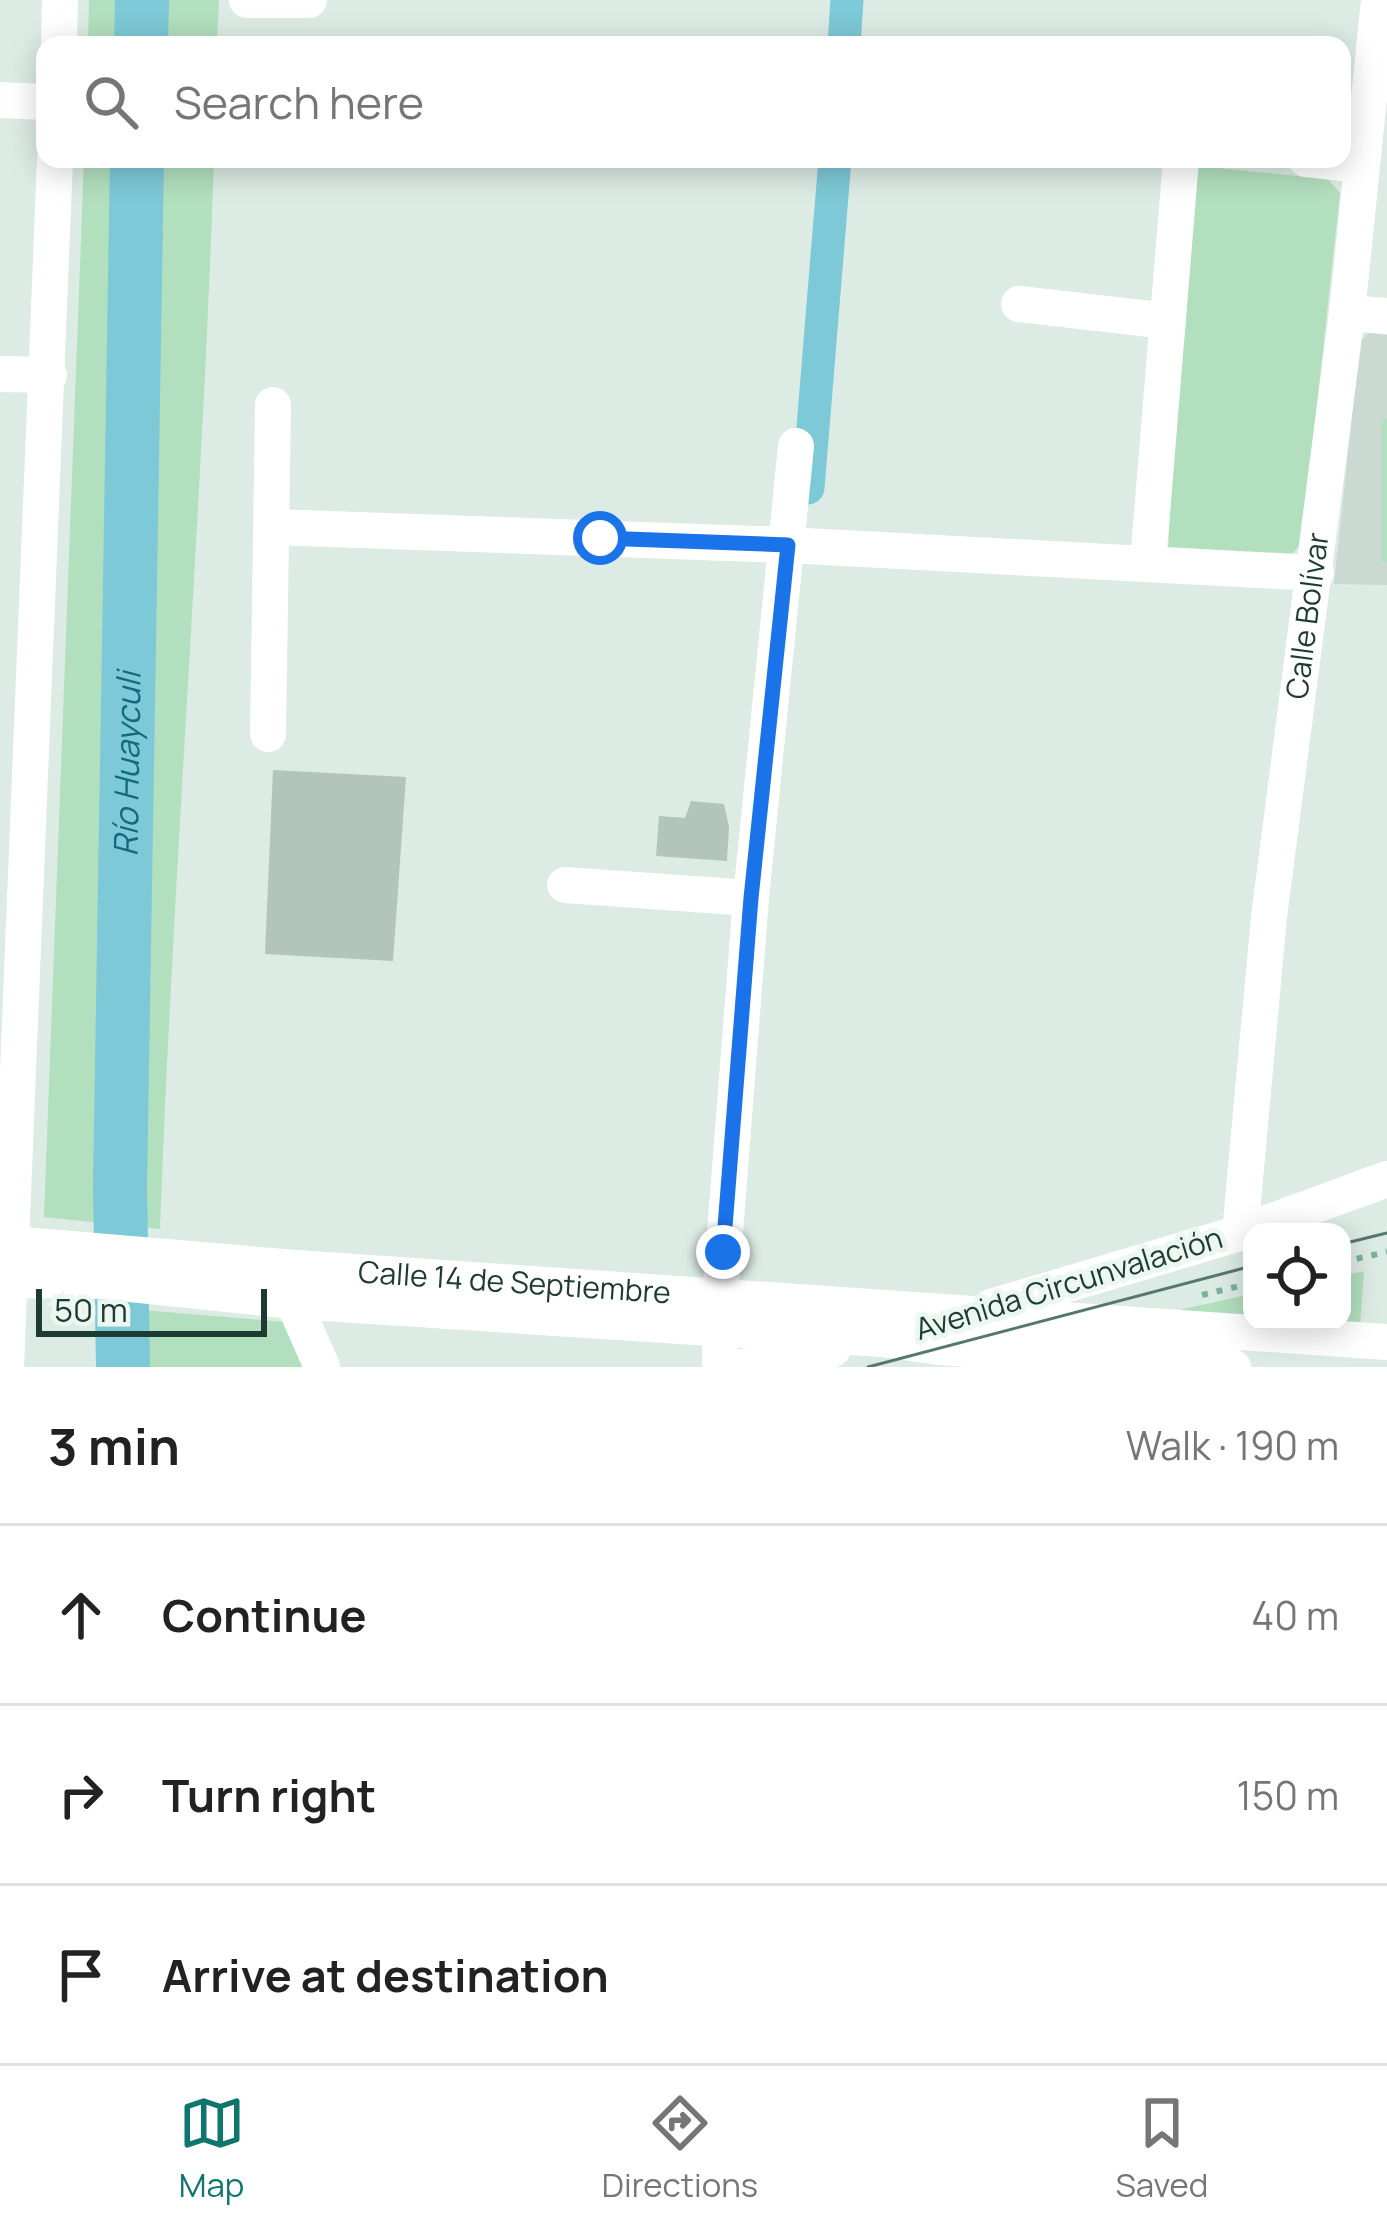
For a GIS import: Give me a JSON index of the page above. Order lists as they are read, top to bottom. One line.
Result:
{"streets":{"street":["Calle Bolívar","Calle 14 de Septiembre","Avenida Circunvalación"]},"crossings":[["Calle Bolívar","Avenida Circunvalación"],["Calle 14 de Septiembre","Avenida Circunvalación"]],"water":["Río Huayculi"],"scale_bar":"50 m","page":{"search":"Search here","scale":"50 m","heading":["3 min","Walk · 190 m"],"list":[["Continue","40 m"],["Turn right","150 m"],"Arrive at destination"],"nav":["Map","Directions","Saved"]}}
